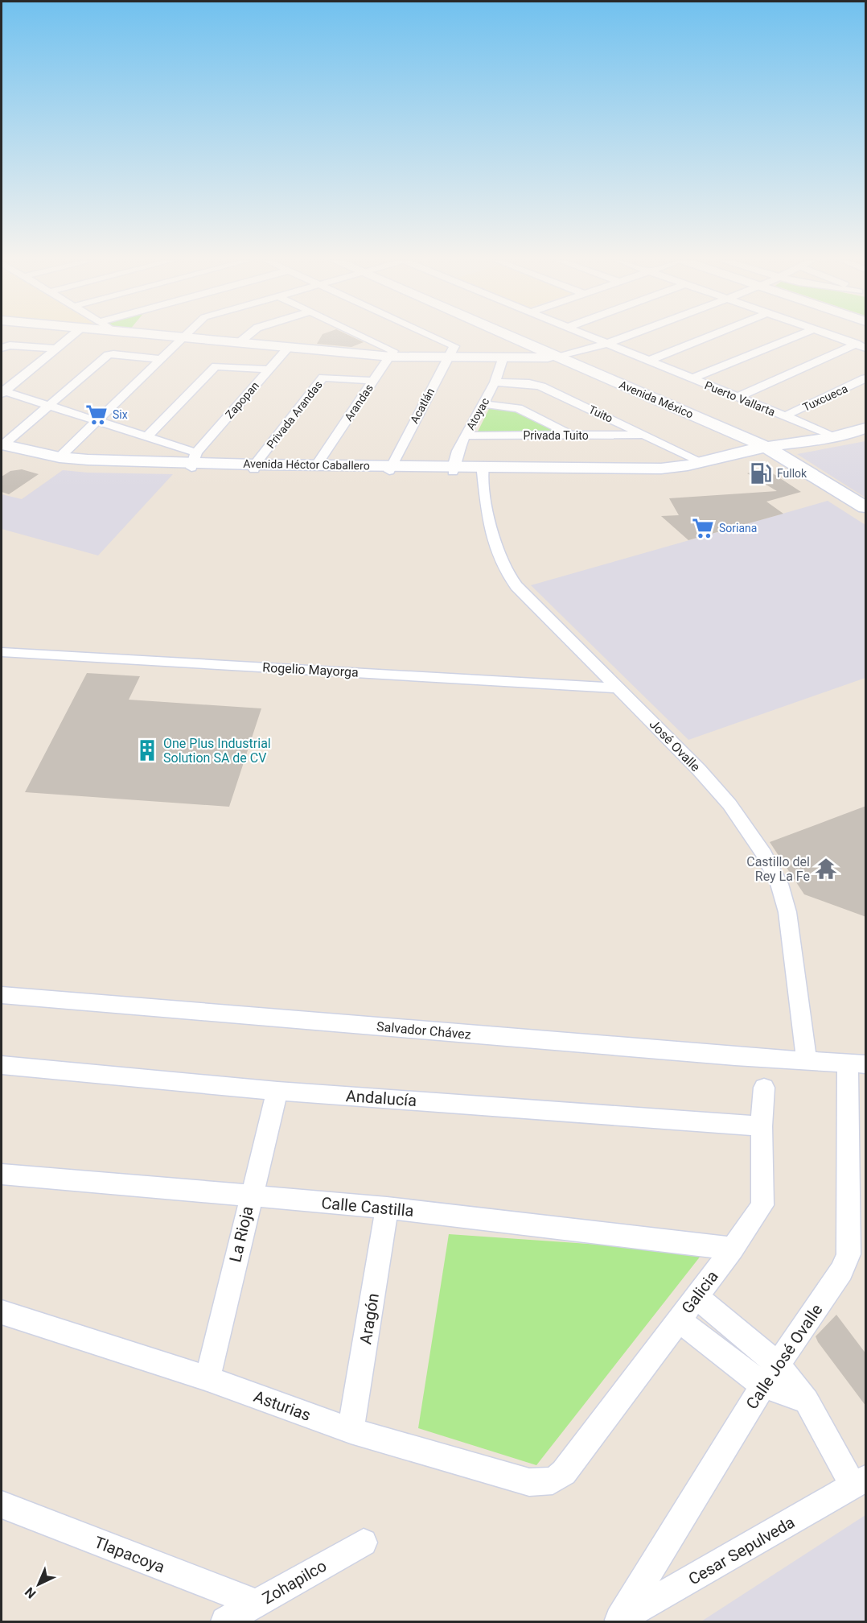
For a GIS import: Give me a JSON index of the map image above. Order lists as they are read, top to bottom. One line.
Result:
{"streets":{"main road":["Avenida México","Avenida Héctor Caballero"],"street":["Tuxcueca","Puerto Vallarta","Zapopan","Arandas","Acatlán","Atoyac","Tuito","Privada Arandas","Privada Tuito","Rogelio Mayorga","José Ovalle","Salvador Chávez","Andalucía","Calle Castilla","La Rioja","Galicia","Aragón","Calle José Ovalle","Asturias","Cesar Sepulveda","Tlapacoya","Zohapilco"]},"crossings":[["Tuxcueca","Puerto Vallarta"],["Puerto Vallarta","Avenida Héctor Caballero"],["Avenida México","Avenida Héctor Caballero"],["Zapopan","Avenida Héctor Caballero"],["Arandas","Privada Arandas"],["Arandas","Avenida Héctor Caballero"],["Acatlán","Avenida Héctor Caballero"],["Atoyac","Tuito"],["Atoyac","Privada Tuito"],["Atoyac","Avenida Héctor Caballero"],["Tuito","Privada Tuito"],["Tuito","Avenida Héctor Caballero"],["Privada Arandas","Avenida Héctor Caballero"],["Avenida Héctor Caballero","José Ovalle"],["Rogelio Mayorga","José Ovalle"],["José Ovalle","Salvador Chávez"],["Salvador Chávez","Calle José Ovalle"],["Andalucía","La Rioja"],["Andalucía","Galicia"],["Calle Castilla","La Rioja"],["Calle Castilla","Galicia"],["Calle Castilla","Aragón"],["La Rioja","Asturias"],["Galicia","Asturias"],["Aragón","Asturias"],["Calle José Ovalle","Cesar Sepulveda"],["Tlapacoya","Zohapilco"]],"places":{"supermarket":["Six","Soriana"],"fuel station":["Fullok"],"building":["One Plus Industrial Solution SA de CV"],"temple":["Castillo del Rey La Fe"]},"north":"bottom left"}
